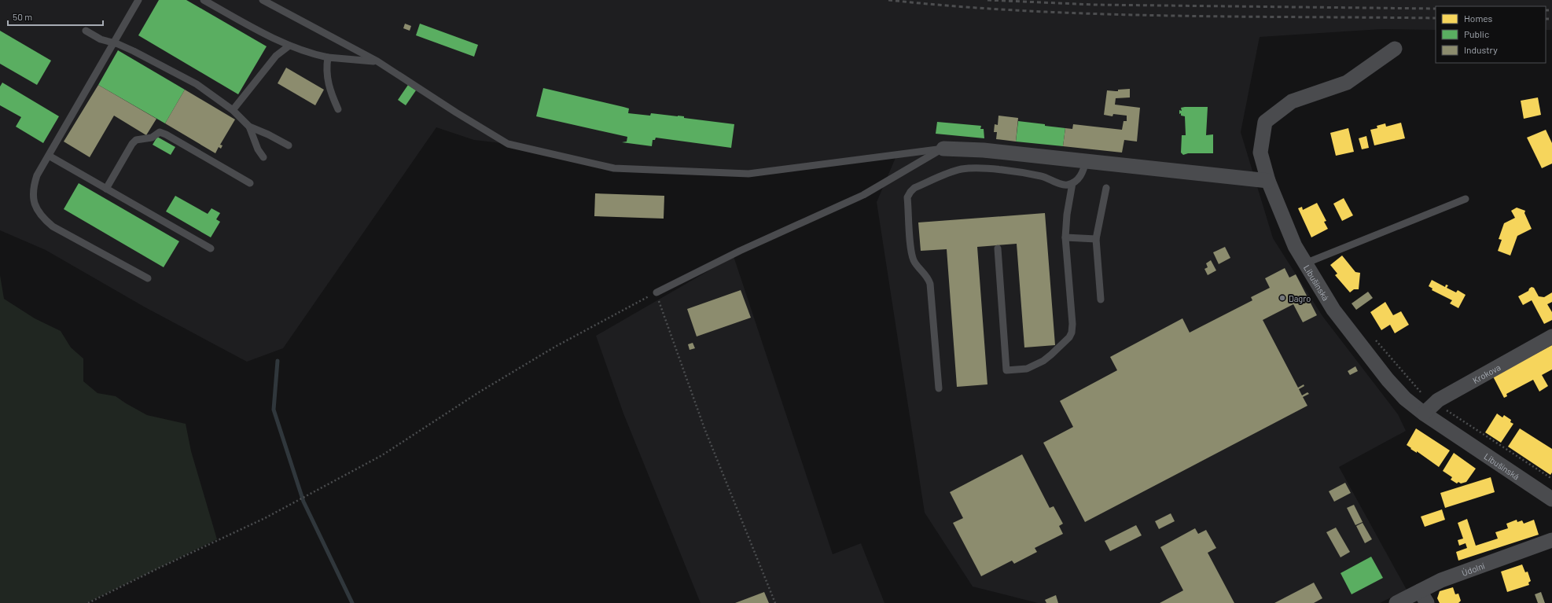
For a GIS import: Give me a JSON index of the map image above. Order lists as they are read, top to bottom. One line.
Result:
{"streets":{"street":["Libušínská","Krokova","Údolní"]},"crossings":[["Libušínská","Krokova"]],"places":["Dagro"],"legend":["Homes","Public","Industry"],"scale_bar":"50 m"}
